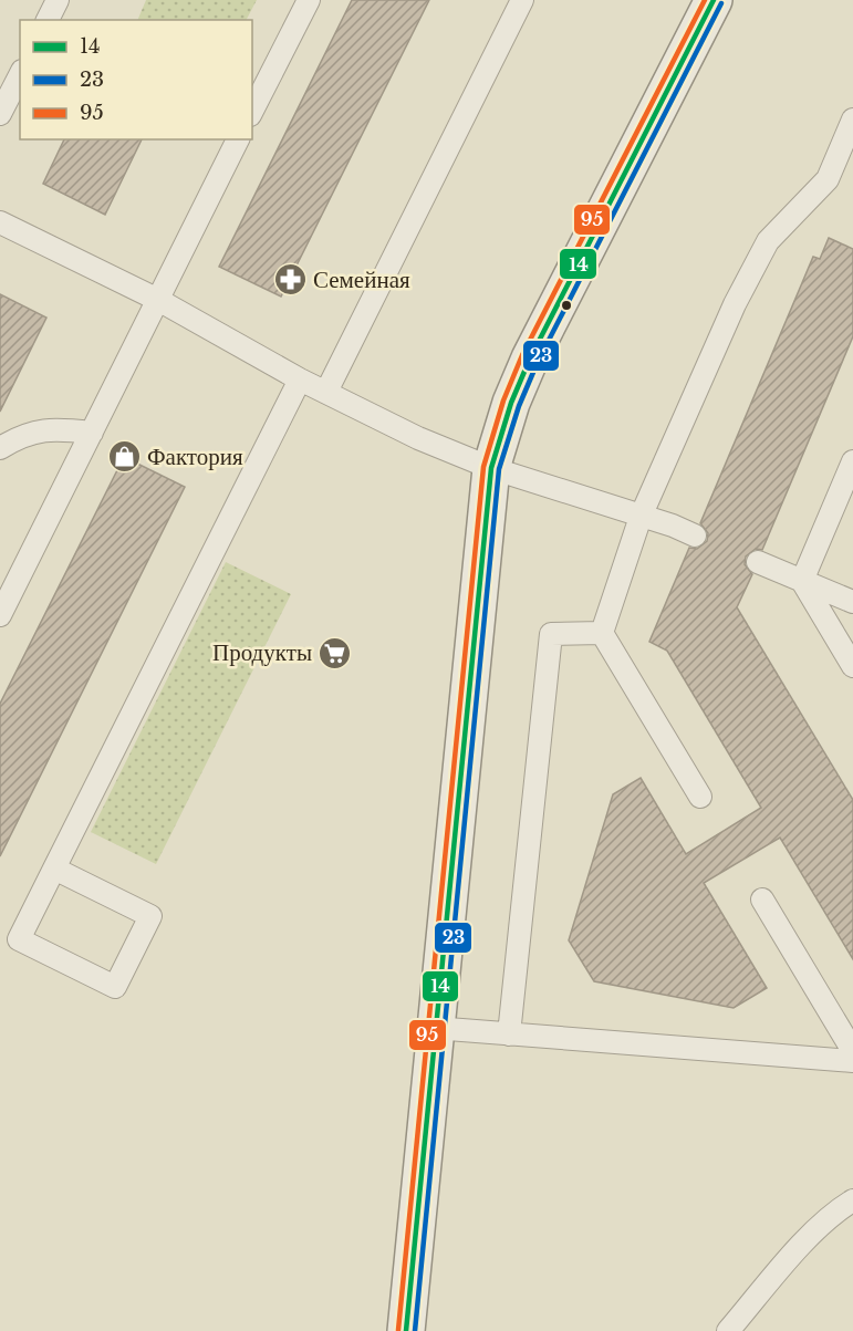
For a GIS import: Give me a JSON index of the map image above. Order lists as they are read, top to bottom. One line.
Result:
{"places":{"pharmacy":["Семейная"],"shop":["Фактория"],"supermarket":["Продукты"]},"lines":["transit line 14","transit line 95","transit line 23"],"legend":["14","23","95"]}
